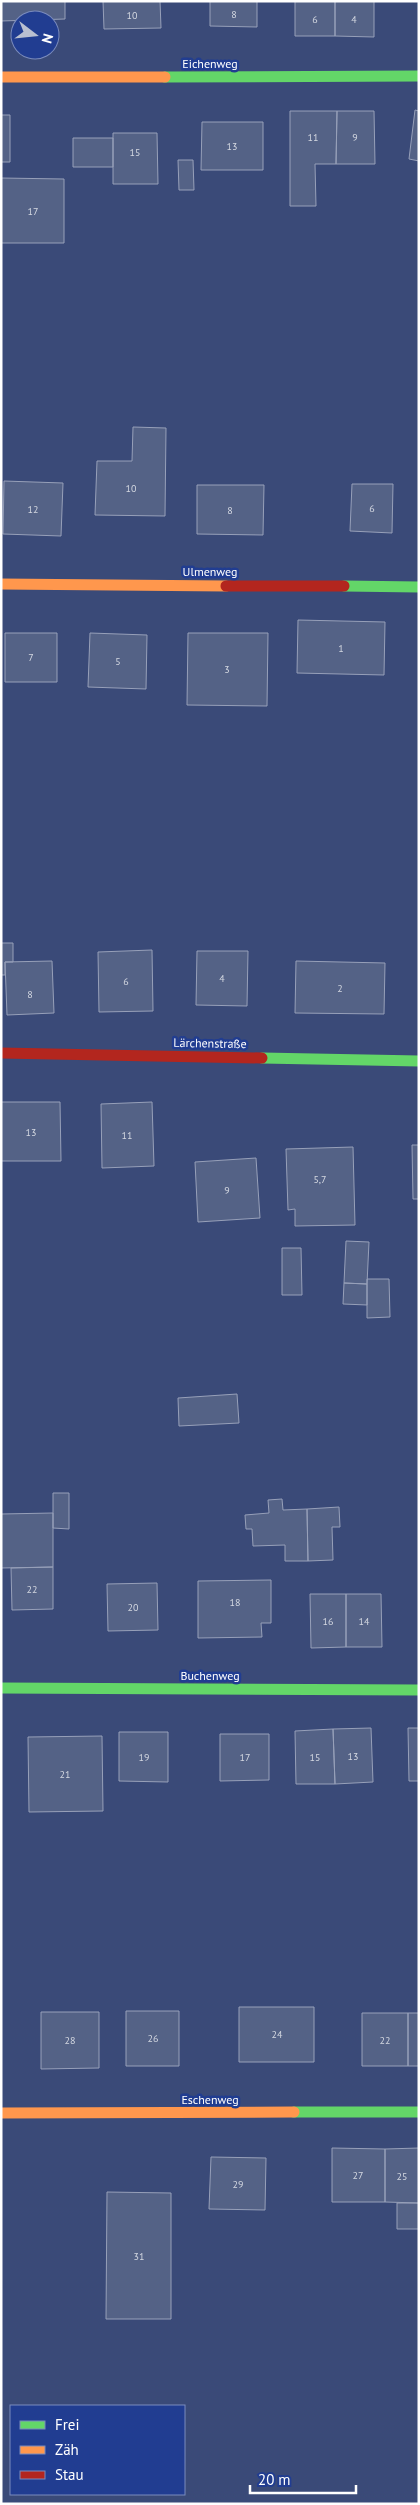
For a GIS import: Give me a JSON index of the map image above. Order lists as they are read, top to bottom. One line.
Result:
{"streets":{"street":["Eichenweg","Ulmenweg","Lärchenstraße","Buchenweg","Eschenweg"]},"house_numbers":["8","10","6","4","11","9","13","15","17","10","6","12","8","1","7","5","3","4","6","2","8","13","11","5,7","9","22","18","20","16","14","13","19","17","15","21","24","26","28","22","27","25","29","31"],"legend":["Frei","Zäh","Stau"],"scale_bar":"20 m","north":"right"}
